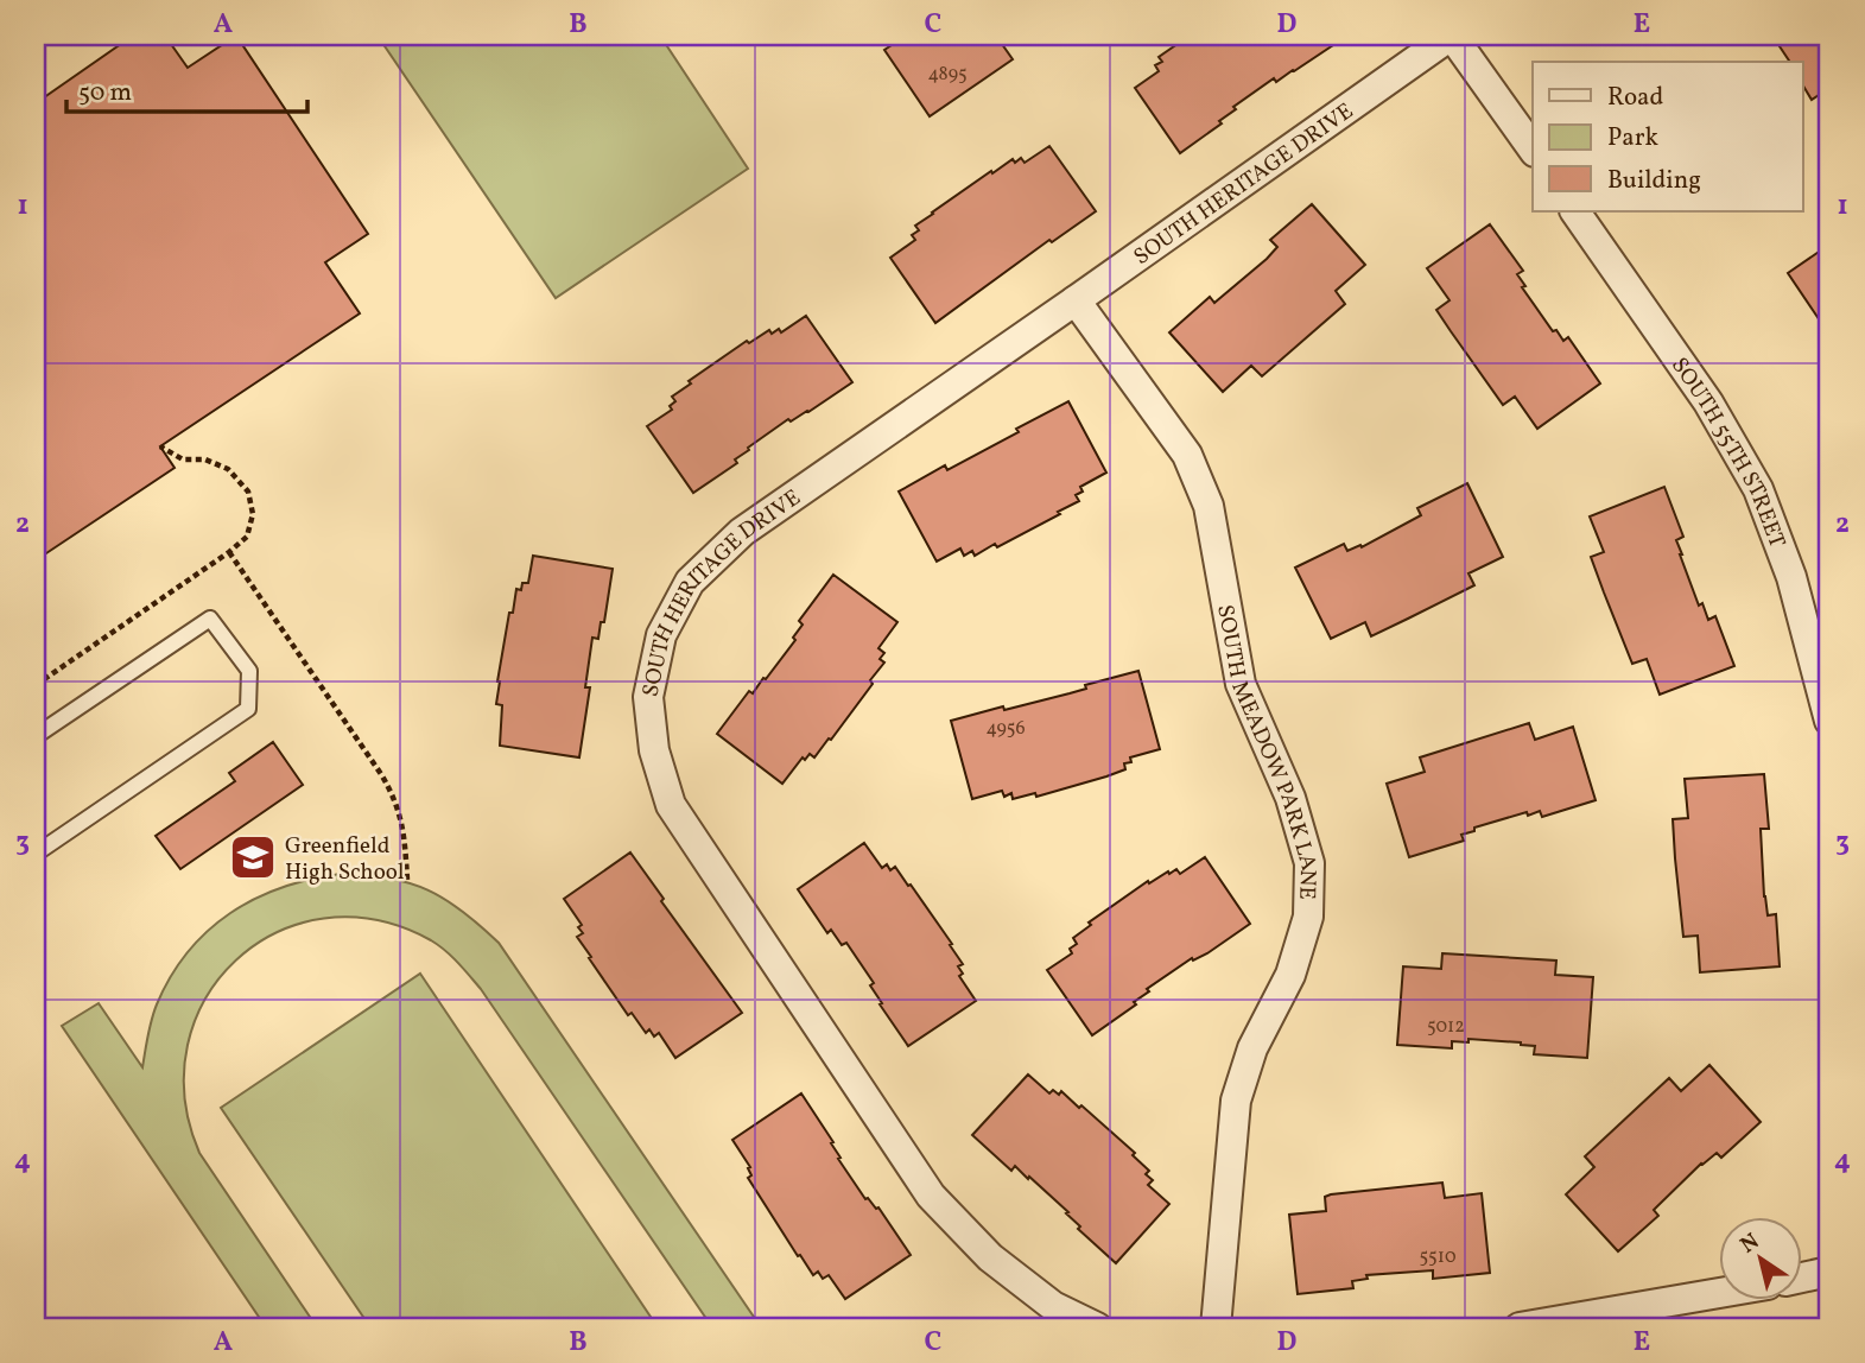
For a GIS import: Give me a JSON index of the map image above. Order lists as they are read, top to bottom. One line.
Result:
{"streets":{"street":["SOUTH HERITAGE DRIVE","SOUTH 55TH STREET","SOUTH MEADOW PARK LANE"]},"crossings":[["SOUTH HERITAGE DRIVE","SOUTH MEADOW PARK LANE"]],"places":{"school or university":["Greenfield High School"]},"house_numbers":["4895","4956","5012","5510"],"legend":["Road","Park","Building"],"scale_bar":"50 m","north":"top left","grid":{"columns":["A","B","C","D","E"],"rows":["1","2","3","4"]}}
